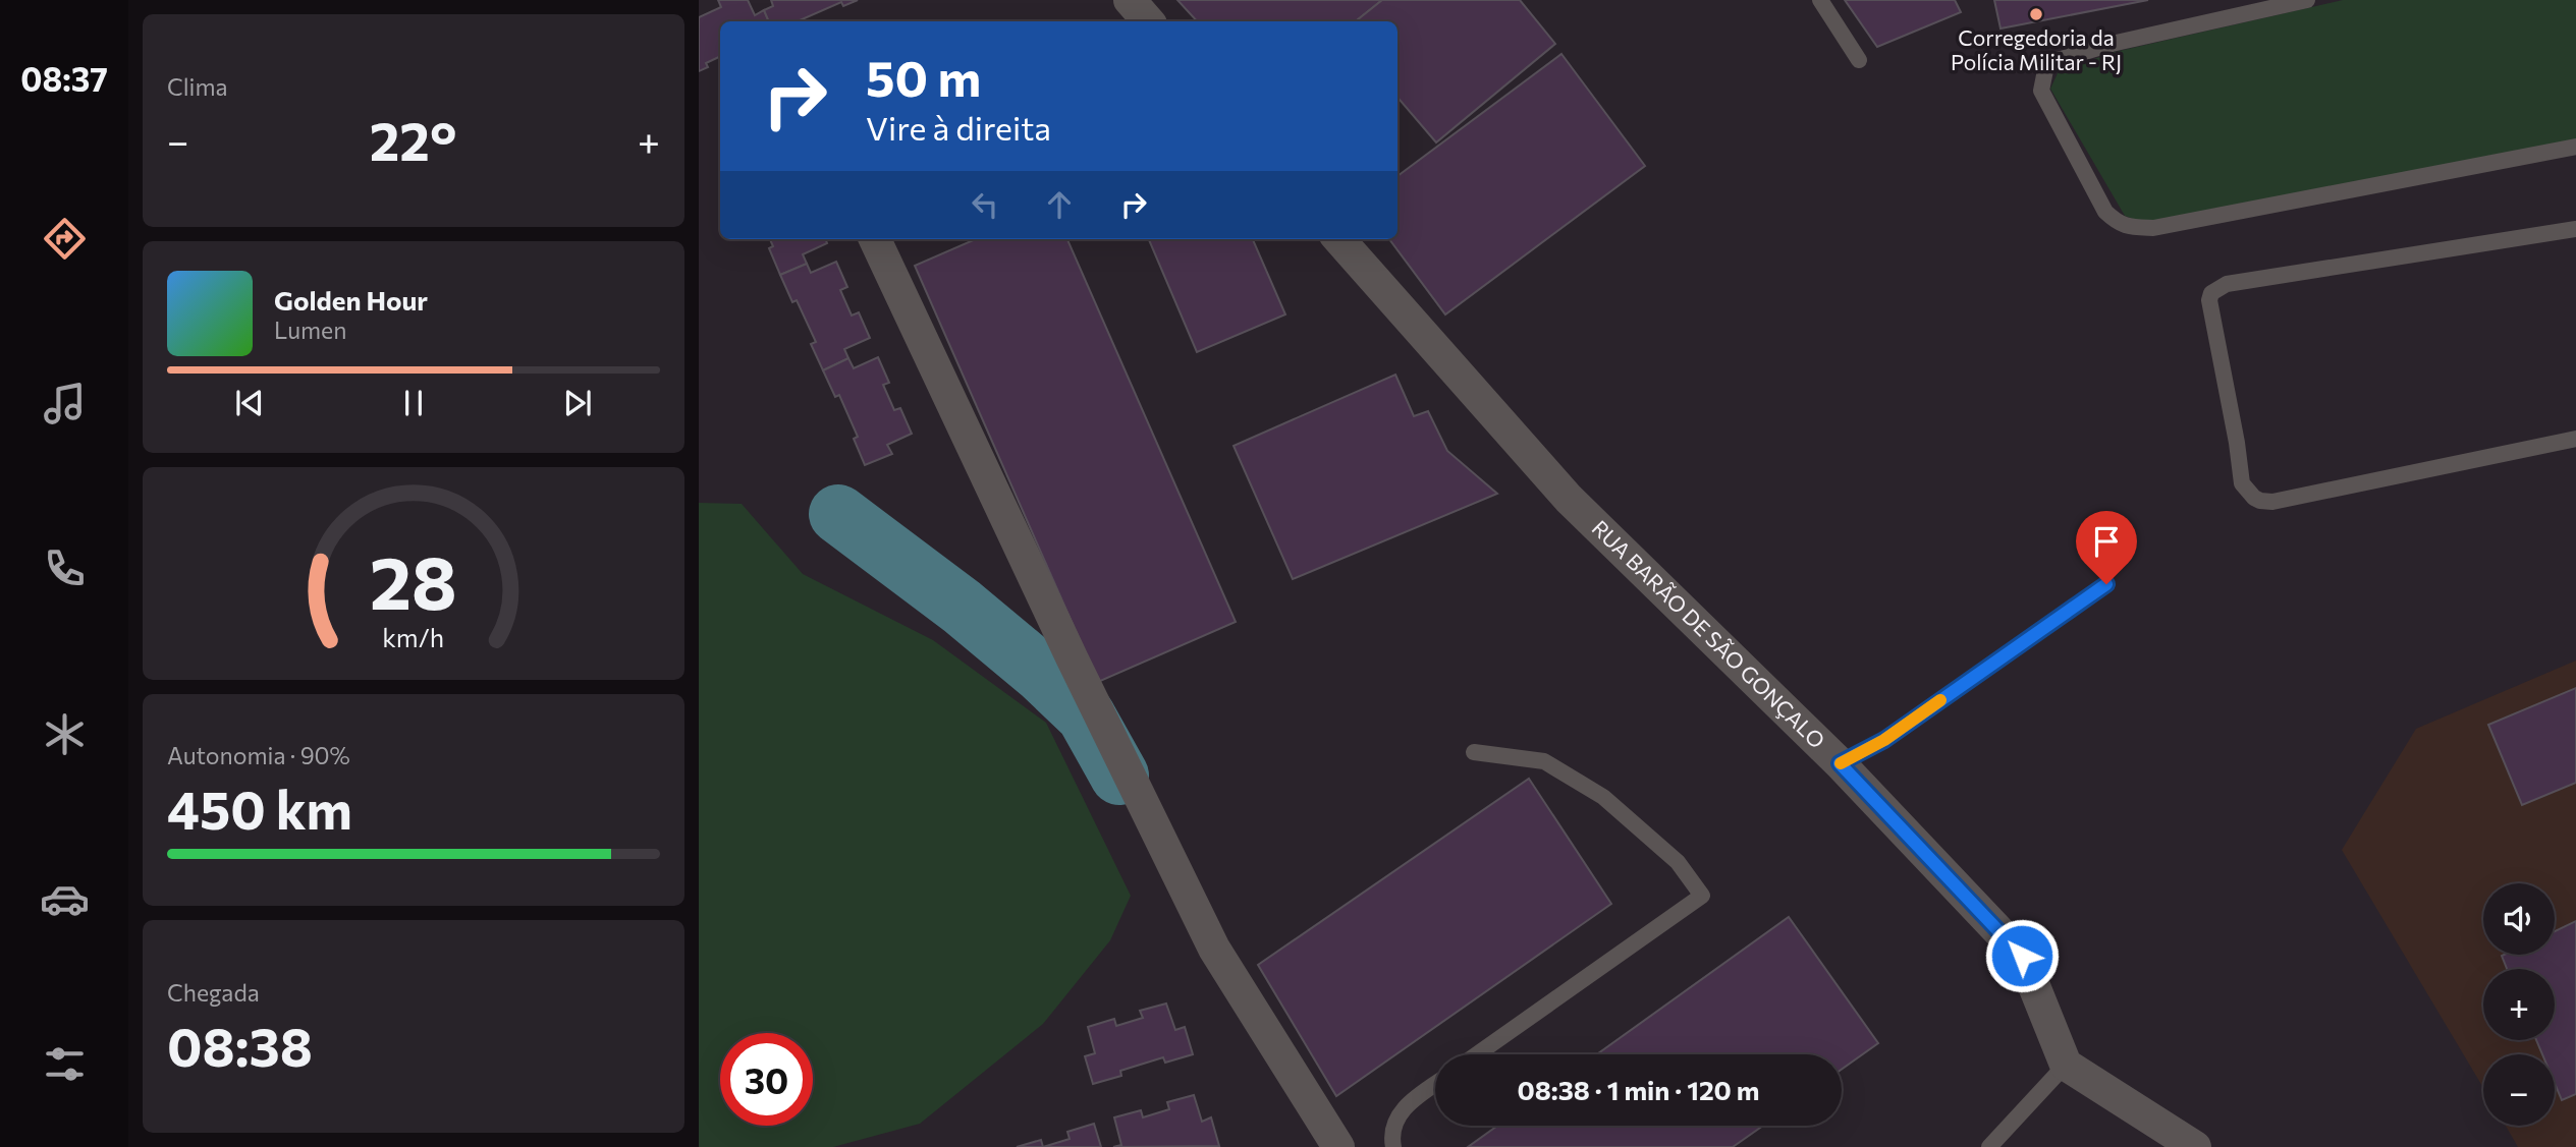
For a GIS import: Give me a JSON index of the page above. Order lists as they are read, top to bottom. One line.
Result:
{"streets":{"street":["RUA BARÃO DE SÃO GONÇALO"]},"places":["Corregedoria da Polícia Militar - RJ"],"page":{"tabs":"08:37","tile":["Clima",["Autonomia · 90%","450 km"],["Chegada","08:38"]],"turn":["50 m","Vire à direita"],"heat":["−","22°","+"],"song":["Golden Hour","Lumen"],"map_buttons":["+","−"],"limit":"30","trip":"08:38 · 1 min · 120 m","gauge":["28","km/h"]}}
